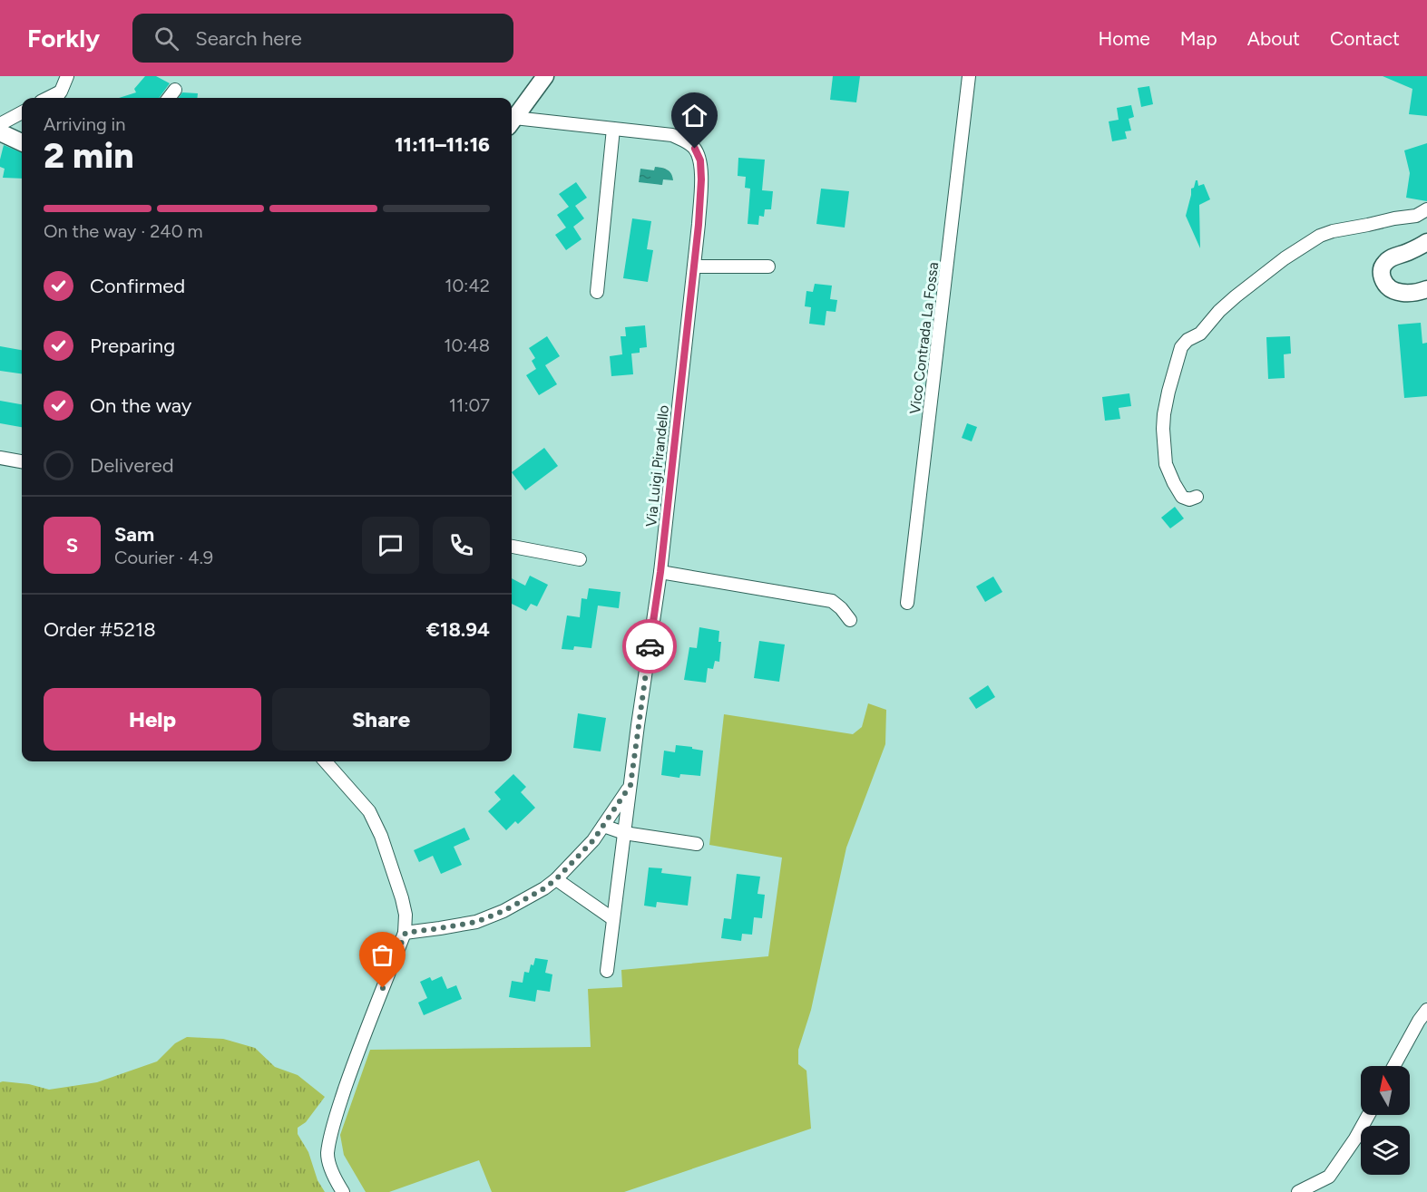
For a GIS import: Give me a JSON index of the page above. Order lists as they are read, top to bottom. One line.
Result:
{"streets":{"street":["Vico Contrada La Fossa","Via Luigi Pirandello"]},"north":"top","page":{"header":"Forkly","search":"Search here","nav":["Home","Map","About","Contact"],"heading":["2 min","Arriving in","11:11–11:16"],"panel":["Sam","Courier · 4.9","Order #5218","€18.94"],"bar":"On the way · 240 m","list":[["Confirmed","10:42"],["Preparing","10:48"],["On the way","11:07"],"Delivered"],"round":"S","buttons":["Help","Share"]}}
